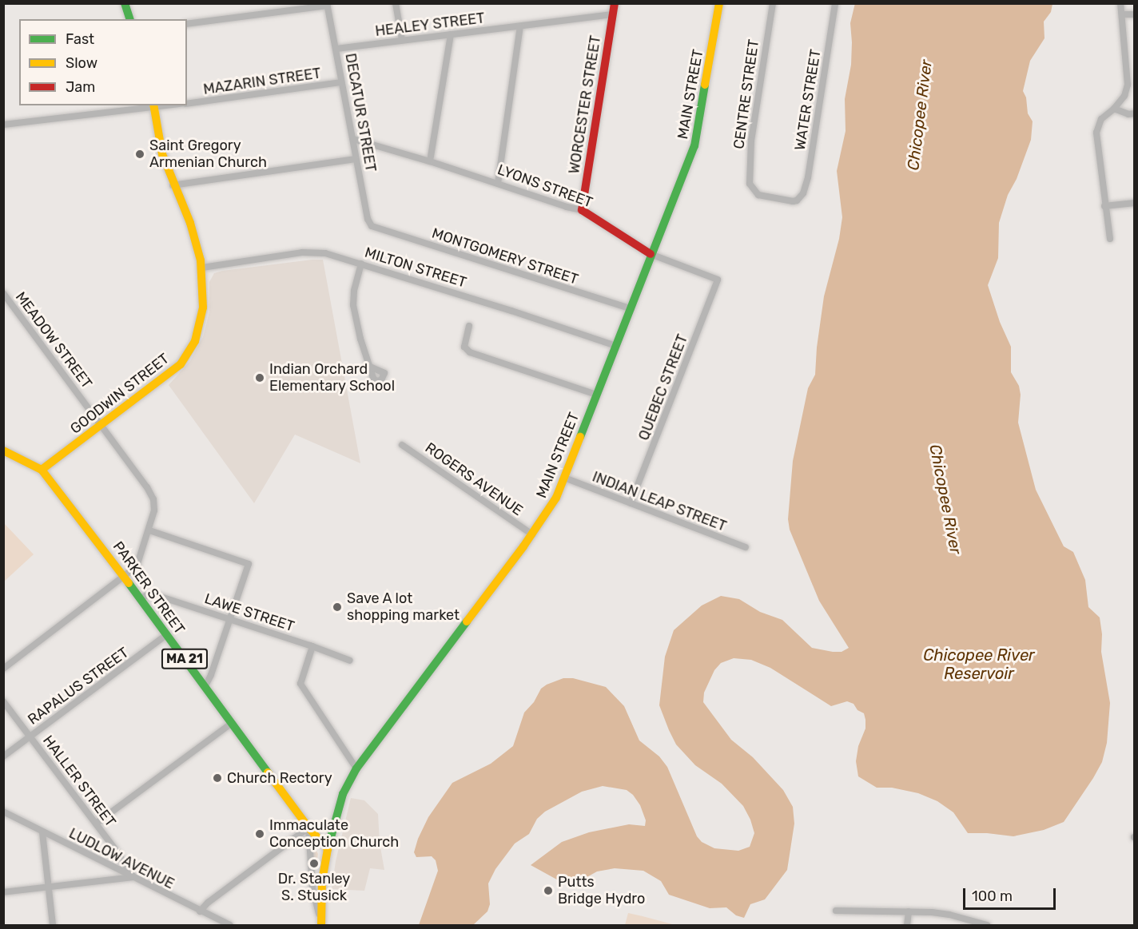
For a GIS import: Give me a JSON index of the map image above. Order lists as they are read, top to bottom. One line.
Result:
{"streets":{"main road":["MAIN STREET","WORCESTER STREET","LYONS STREET","GOODWIN STREET","PARKER STREET","MA 21"],"street":["HEALEY STREET","MAZARIN STREET","CENTRE STREET","WATER STREET","DECATUR STREET","MONTGOMERY STREET","MILTON STREET","MEADOW STREET","QUEBEC STREET","ROGERS AVENUE","INDIAN LEAP STREET","LAWE STREET","RAPALUS STREET","HALLER STREET","LUDLOW AVENUE"]},"crossings":[["HEALEY STREET","WORCESTER STREET"],["HEALEY STREET","DECATUR STREET"],["MAZARIN STREET","DECATUR STREET"],["MAIN STREET","LYONS STREET"],["MAIN STREET","MONTGOMERY STREET"],["MAIN STREET","MILTON STREET"],["MAIN STREET","ROGERS AVENUE"],["MAIN STREET","INDIAN LEAP STREET"],["MAIN STREET","PARKER STREET"],["CENTRE STREET","WATER STREET"],["WORCESTER STREET","LYONS STREET"],["DECATUR STREET","LYONS STREET"],["DECATUR STREET","MONTGOMERY STREET"],["LYONS STREET","QUEBEC STREET"],["MILTON STREET","GOODWIN STREET"],["MEADOW STREET","GOODWIN STREET"],["MEADOW STREET","PARKER STREET"],["QUEBEC STREET","INDIAN LEAP STREET"],["GOODWIN STREET","PARKER STREET"],["PARKER STREET","LAWE STREET"],["PARKER STREET","RAPALUS STREET"],["RAPALUS STREET","HALLER STREET"],["HALLER STREET","LUDLOW AVENUE"]],"water":["Chicopee River","Chicopee River Reservoir"],"places":["Saint Gregory Armenian Church","Indian Orchard Elementary School","Save A lot shopping market","Church Rectory","Immaculate Conception Church","Dr. Stanley S. Stusick","Putts Bridge Hydro"],"legend":["Fast","Slow","Jam"],"scale_bar":"100 m"}
